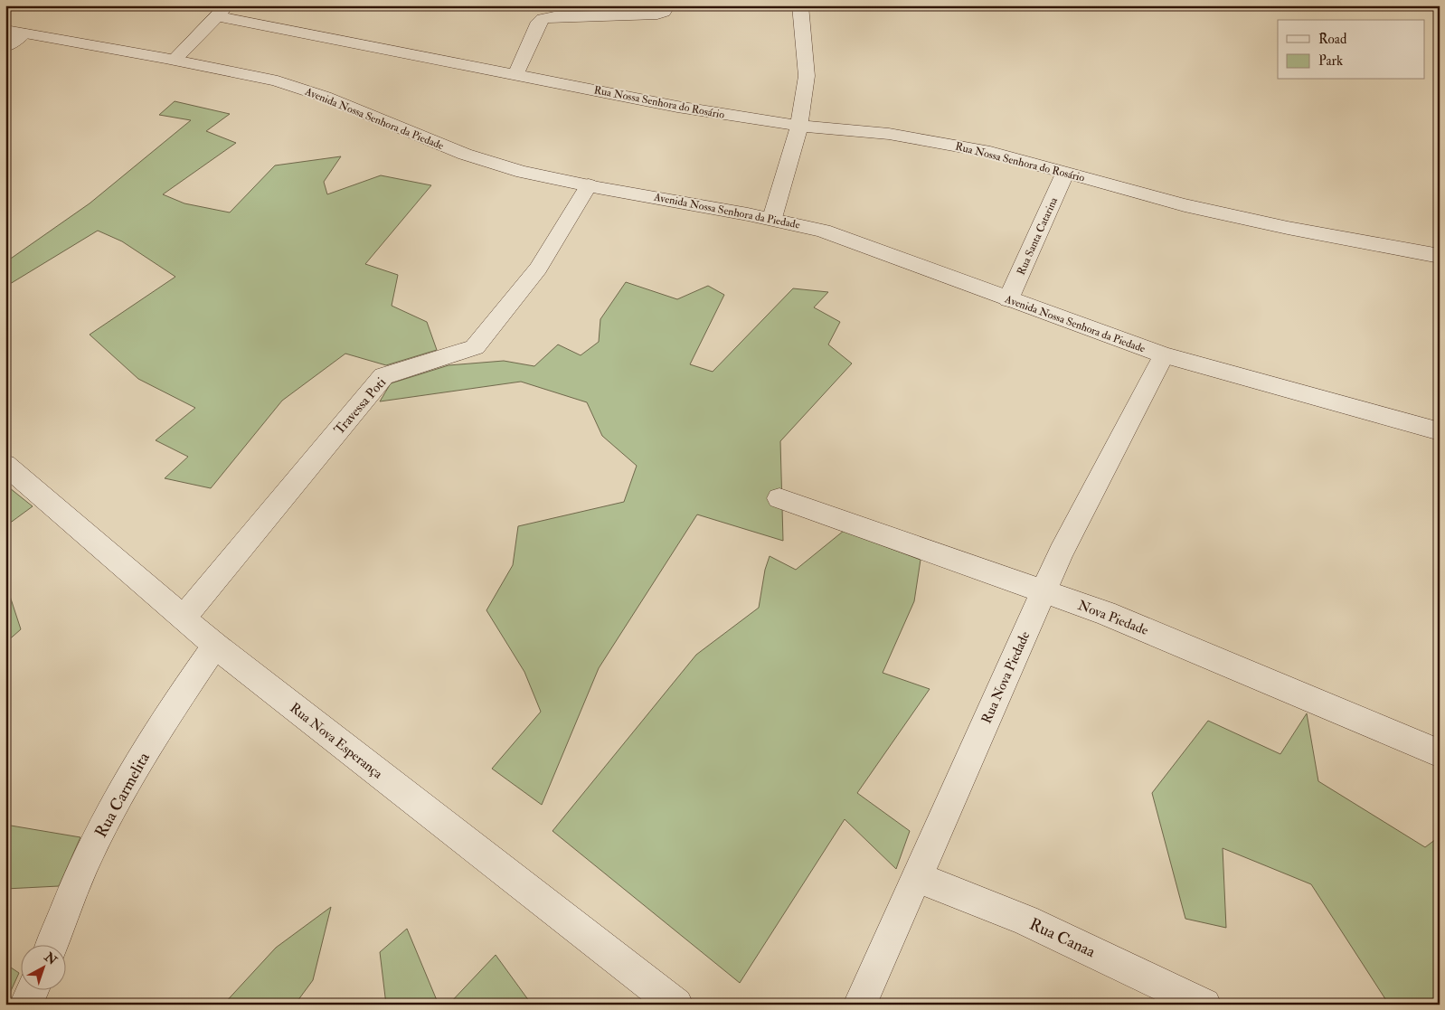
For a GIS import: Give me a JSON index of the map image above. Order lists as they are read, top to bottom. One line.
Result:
{"streets":{"street":["Rua Nossa Senhora do Rosário","Avenida Nossa Senhora da Piedade","Rua Santa Catarina","Travessa Poti","Nova Piedade","Rua Nova Piedade","Rua Nova Esperança","Rua Carmelita","Rua Canaa"]},"crossings":[["Rua Nossa Senhora do Rosário","Rua Santa Catarina"],["Avenida Nossa Senhora da Piedade","Rua Santa Catarina"],["Avenida Nossa Senhora da Piedade","Travessa Poti"],["Avenida Nossa Senhora da Piedade","Rua Nova Piedade"],["Travessa Poti","Rua Nova Esperança"],["Nova Piedade","Rua Nova Piedade"],["Rua Nova Piedade","Rua Canaa"],["Rua Nova Esperança","Rua Carmelita"]],"legend":["Road","Park"],"north":"top right"}
